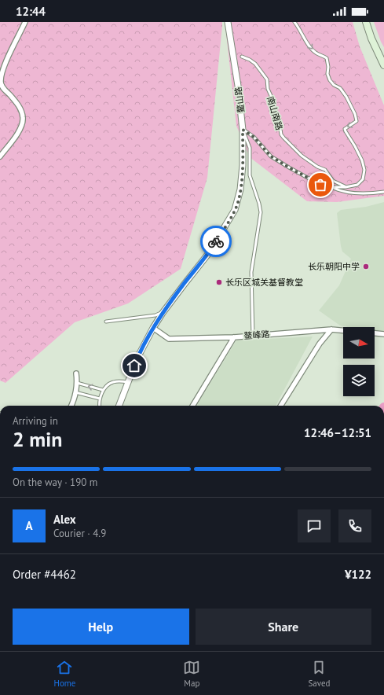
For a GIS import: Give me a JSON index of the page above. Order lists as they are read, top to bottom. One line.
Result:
{"streets":{"street":["鳌山路","鳌峰路"],"lane":["南山南路"]},"crossings":[["鳌山路","鳌峰路"]],"places":["长乐朝阳中学","长乐区城关基督教堂"],"north":"right","page":{"status":"12:44","heading":["2 min","Arriving in","12:46–12:51"],"panel":["Alex","Courier · 4.9","Order #4462","¥122"],"bar":"On the way · 190 m","round":"A","buttons":["Help","Share"],"tabs":["Home","Map","Saved"]}}
